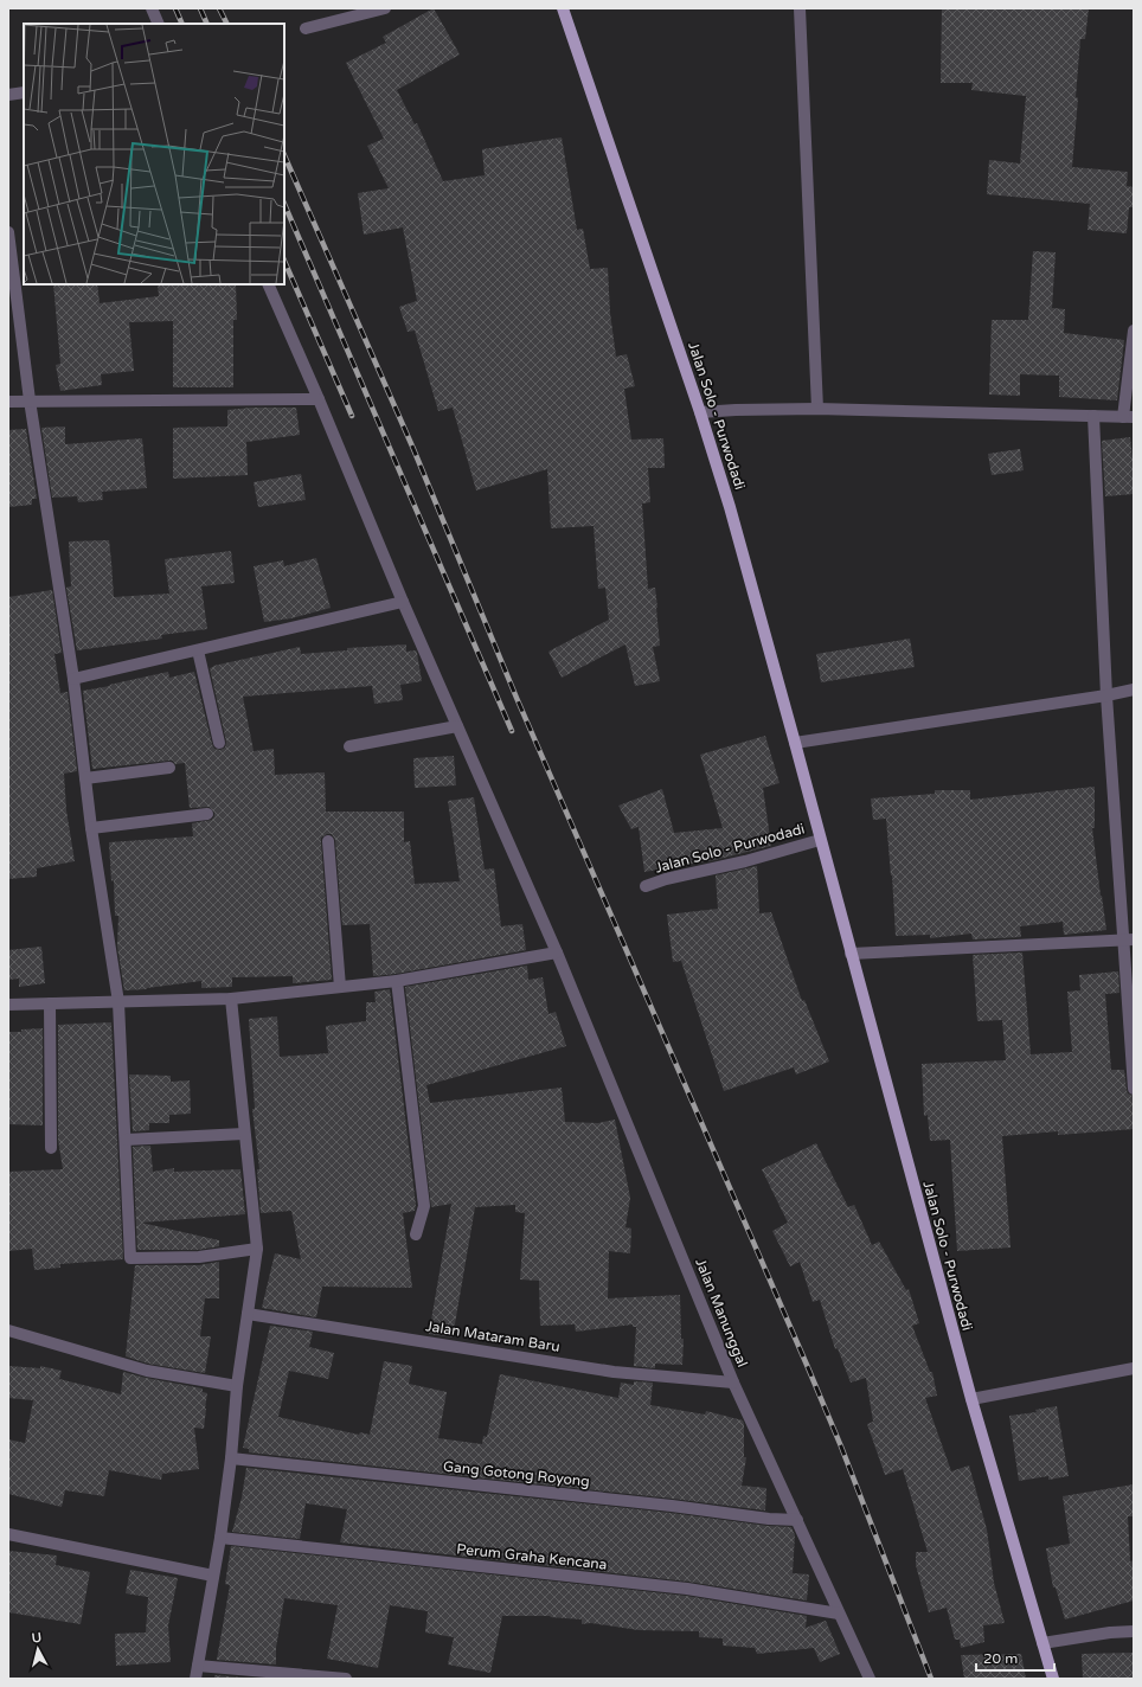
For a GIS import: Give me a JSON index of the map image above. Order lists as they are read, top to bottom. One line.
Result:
{"streets":{"main road":["Jalan Solo - Purwodadi"],"street":["Jalan Manunggal","Jalan Mataram Baru","Gang Gotong Royong","Perum Graha Kencana"]},"crossings":[["Jalan Manunggal","Jalan Mataram Baru"],["Jalan Manunggal","Gang Gotong Royong"],["Jalan Manunggal","Perum Graha Kencana"]],"scale_bar":"20 m","north":"top"}
